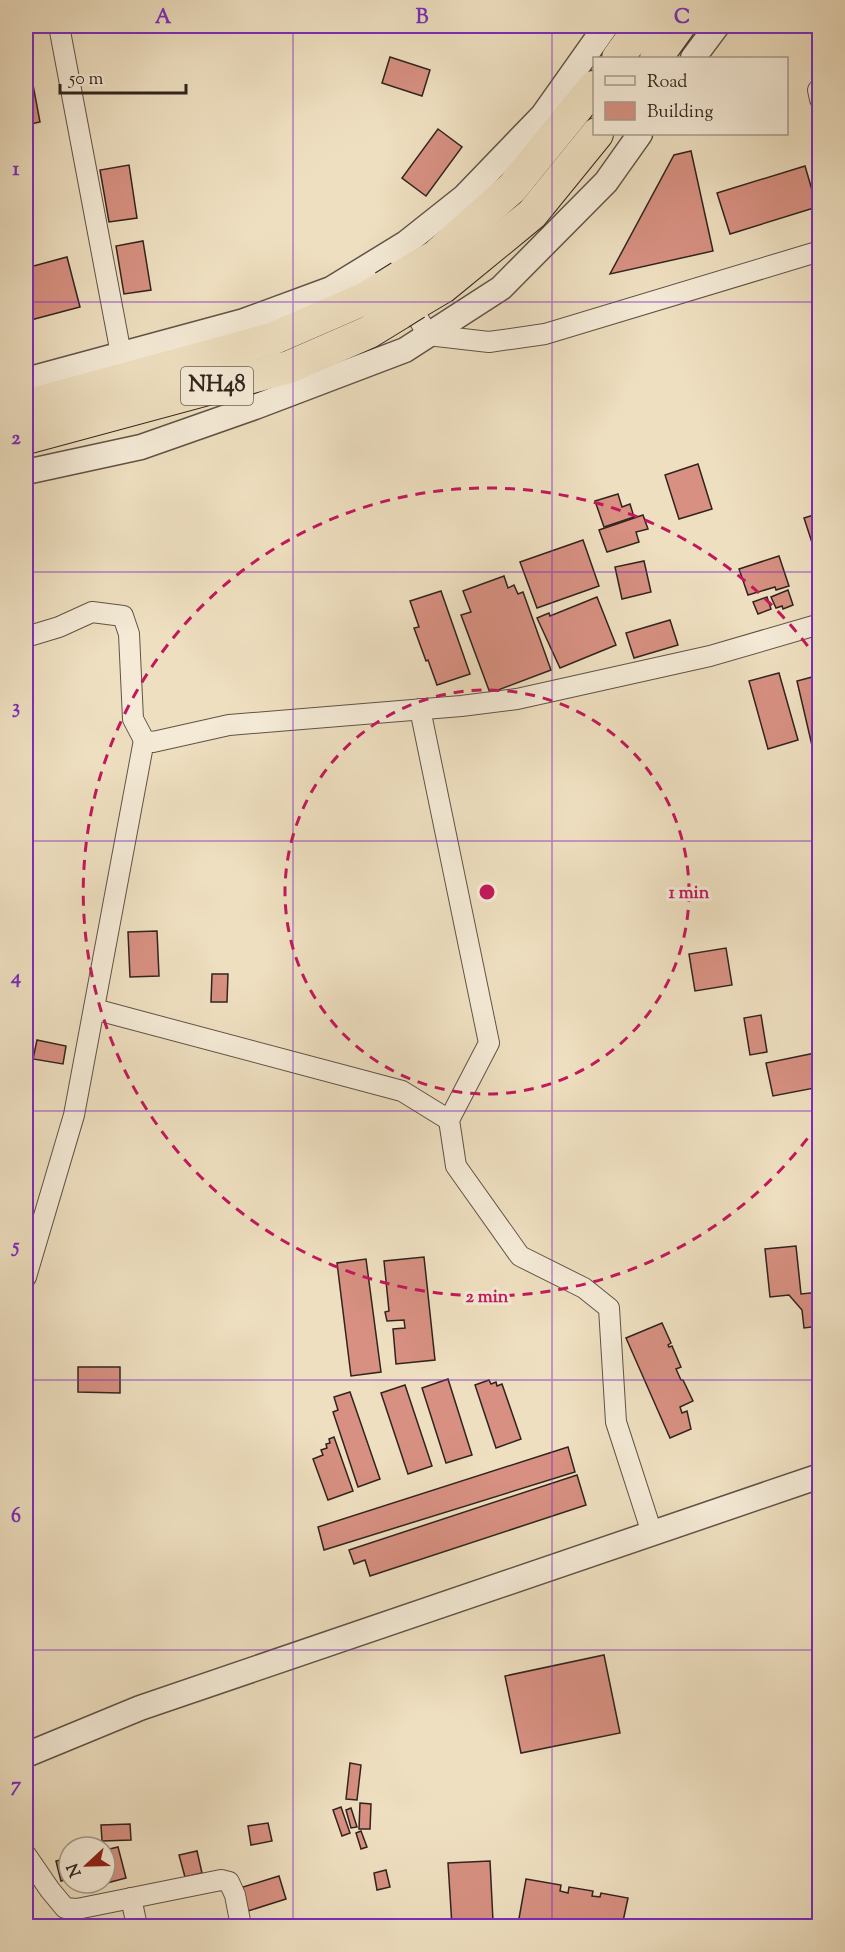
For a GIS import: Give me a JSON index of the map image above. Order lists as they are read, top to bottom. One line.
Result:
{"streets":{"highway":["NH48"]},"legend":["Road","Building"],"scale_bar":"50 m","north":"left","grid":{"columns":["A","B","C"],"rows":["1","2","3","4","5","6","7"]},"rings":["1 min","2 min"]}
